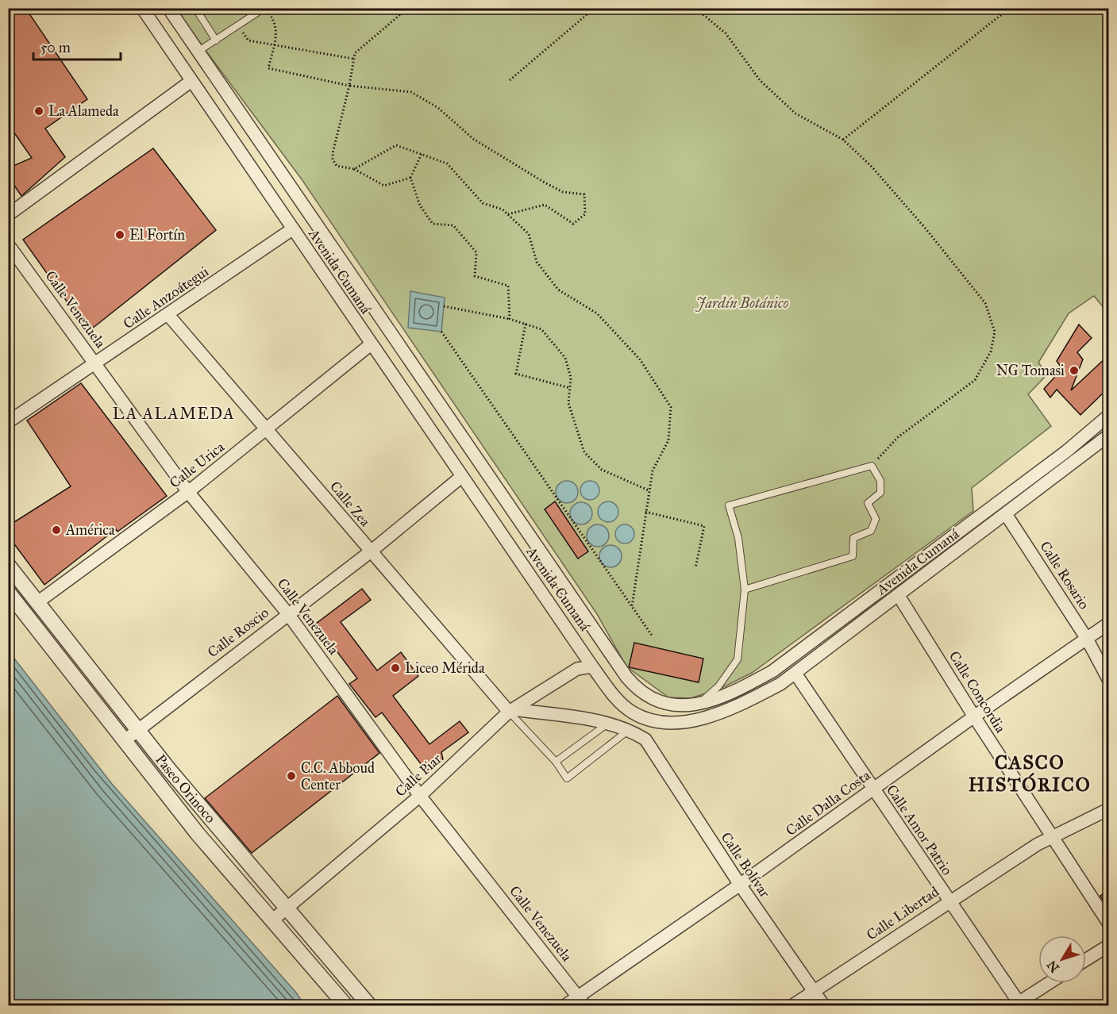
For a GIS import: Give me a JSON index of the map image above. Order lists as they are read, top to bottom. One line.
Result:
{"streets":{"street":["Avenida Cumaná","Calle Anzoátegui","Calle Venezuela","Calle Urica","Calle Zea","Calle Rosario","Calle Roscio","Calle Concordia","Calle Piar","Paseo Orinoco","Calle Dalla Costa","Calle Amor Patrio","Calle Bolívar","Calle Libertad"]},"crossings":[["Avenida Cumaná","Calle Anzoátegui"],["Avenida Cumaná","Calle Urica"],["Avenida Cumaná","Calle Rosario"],["Avenida Cumaná","Calle Roscio"],["Avenida Cumaná","Calle Concordia"],["Avenida Cumaná","Calle Piar"],["Avenida Cumaná","Calle Amor Patrio"],["Calle Anzoátegui","Calle Venezuela"],["Calle Anzoátegui","Calle Zea"],["Calle Venezuela","Calle Urica"],["Calle Venezuela","Calle Roscio"],["Calle Venezuela","Calle Piar"],["Calle Venezuela","Calle Dalla Costa"],["Calle Urica","Calle Zea"],["Calle Urica","Paseo Orinoco"],["Calle Zea","Calle Roscio"],["Calle Zea","Calle Piar"],["Calle Rosario","Calle Dalla Costa"],["Calle Roscio","Paseo Orinoco"],["Calle Concordia","Calle Dalla Costa"],["Calle Concordia","Calle Libertad"],["Calle Piar","Paseo Orinoco"],["Calle Dalla Costa","Calle Amor Patrio"],["Calle Dalla Costa","Calle Bolívar"],["Calle Amor Patrio","Calle Libertad"],["Calle Bolívar","Calle Libertad"]],"districts":["LA ALAMEDA","CASCO HISTÓRICO"],"parks":["Jardín Botánico"],"places":["La Alameda","El Fortín","NG Tomasi","América","Liceo Mérida","C.C. Abboud Center"],"scale_bar":"50 m","north":"bottom left"}
